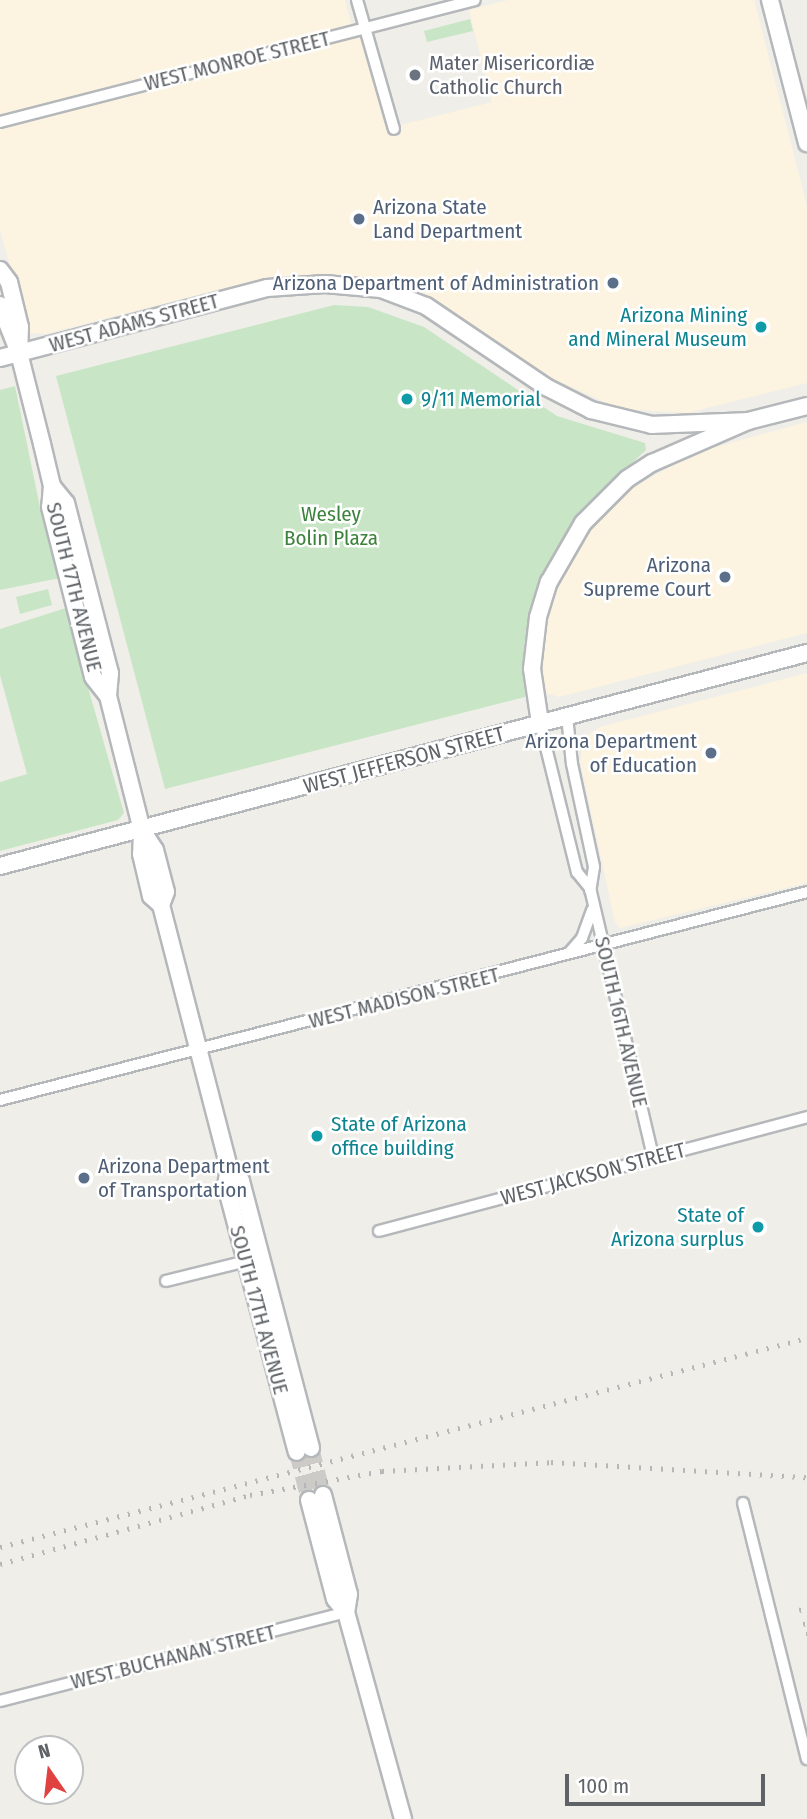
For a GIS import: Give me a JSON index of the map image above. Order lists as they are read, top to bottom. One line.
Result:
{"streets":{"main road":["WEST ADAMS STREET","SOUTH 17TH AVENUE","WEST JEFFERSON STREET"],"street":["WEST MONROE STREET","WEST MADISON STREET","SOUTH 16TH AVENUE","WEST JACKSON STREET","WEST BUCHANAN STREET"]},"crossings":[["WEST ADAMS STREET","SOUTH 17TH AVENUE"],["SOUTH 17TH AVENUE","WEST JEFFERSON STREET"],["SOUTH 17TH AVENUE","WEST MADISON STREET"],["WEST JEFFERSON STREET","SOUTH 16TH AVENUE"],["WEST MADISON STREET","SOUTH 16TH AVENUE"],["SOUTH 16TH AVENUE","WEST JACKSON STREET"]],"parks":["Wesley Bolin Plaza"],"places":["Mater Misericordiæ Catholic Church","Arizona State Land Department","Arizona Department of Administration","Arizona Mining and Mineral Museum","9/11 Memorial","Arizona Supreme Court","Arizona Department of Education","State of Arizona office building","Arizona Department of Transportation","State of Arizona surplus"],"scale_bar":"100 m","north":"top"}
